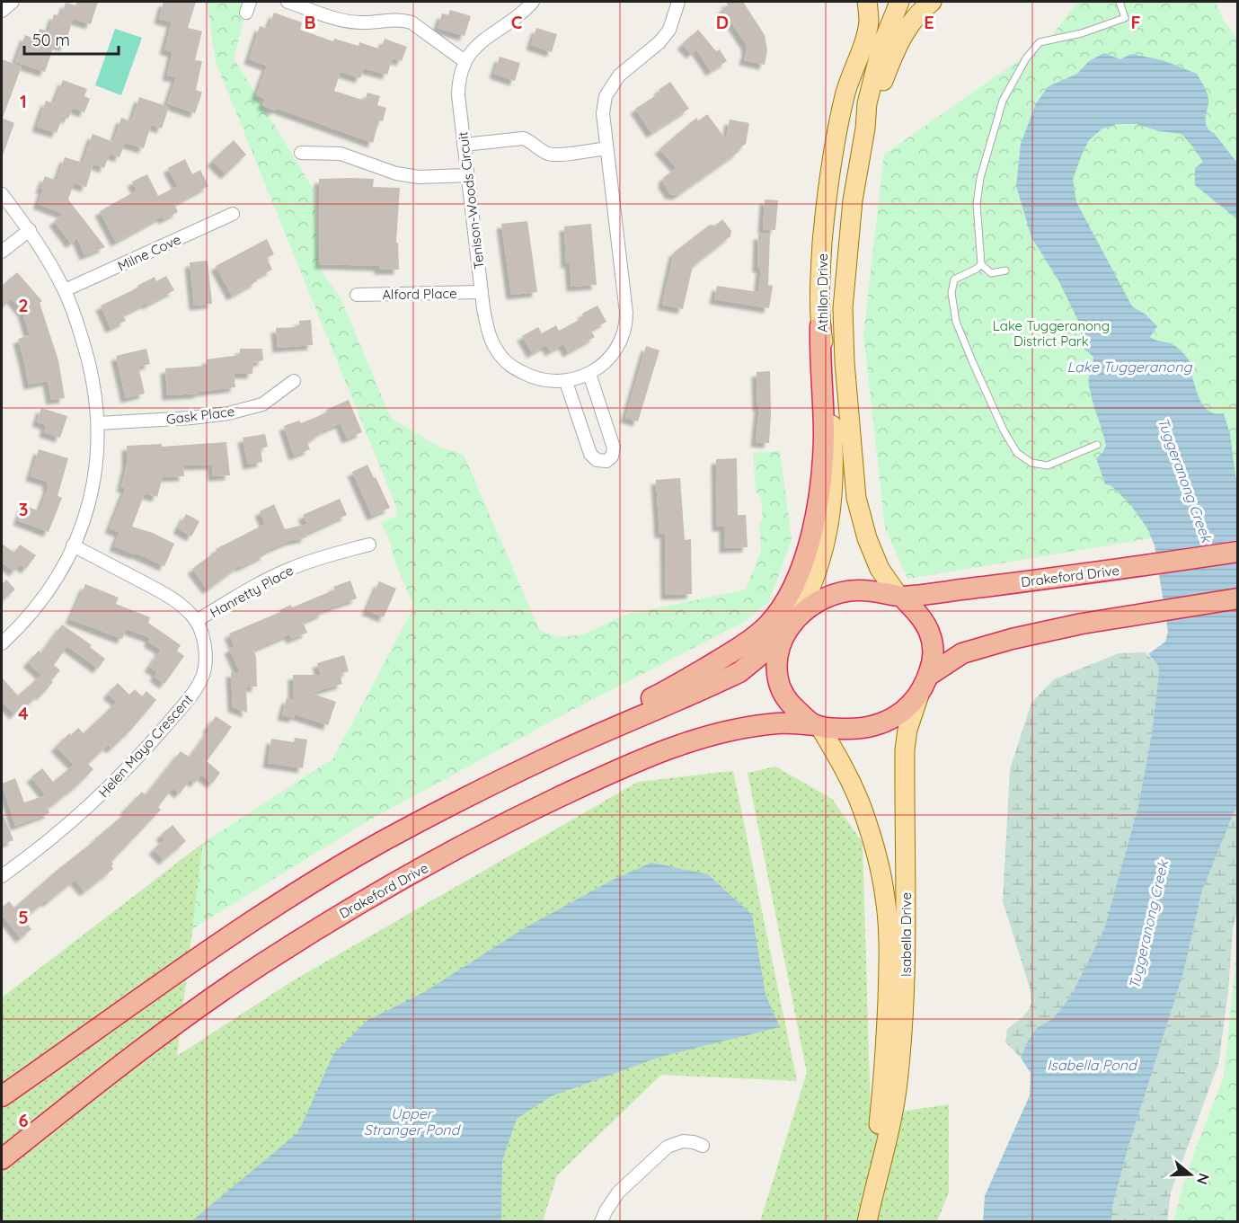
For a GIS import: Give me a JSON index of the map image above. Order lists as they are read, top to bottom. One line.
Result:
{"streets":{"highway":["Drakeford Drive"],"main road":["Athllon Drive","Isabella Drive"],"street":["Tenison-Woods Circuit","Milne Cove","Alford Place","Gask Place","Hanretty Place","Helen Mayo Crescent"]},"crossings":[["Tenison-Woods Circuit","Alford Place"],["Athllon Drive","Drakeford Drive"],["Athllon Drive","Isabella Drive"],["Drakeford Drive","Isabella Drive"],["Hanretty Place","Helen Mayo Crescent"]],"water":["Lake Tuggeranong","Tuggeranong Creek","Isabella Pond","Upper Stranger Pond"],"parks":["Lake Tuggeranong District Park"],"scale_bar":"50 m","north":"right","grid":{"columns":["B","C","D","E","F"],"rows":["1","2","3","4","5","6"]}}
